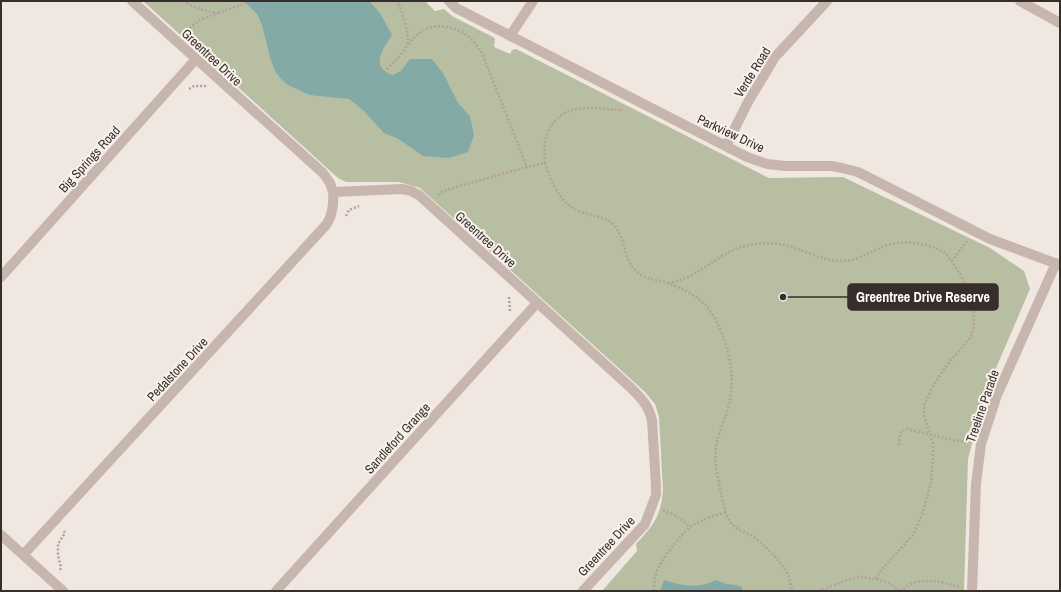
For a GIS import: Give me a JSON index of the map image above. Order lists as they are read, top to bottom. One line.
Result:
{"streets":{"street":["Greentree Drive","Verde Road","Parkview Drive","Big Springs Road","Pedalstone Drive","Treeline Parade","Sandleford Grange"]},"crossings":[["Greentree Drive","Big Springs Road"],["Greentree Drive","Pedalstone Drive"],["Greentree Drive","Sandleford Grange"],["Verde Road","Parkview Drive"],["Parkview Drive","Treeline Parade"]],"places":["Greentree Drive Reserve"]}
